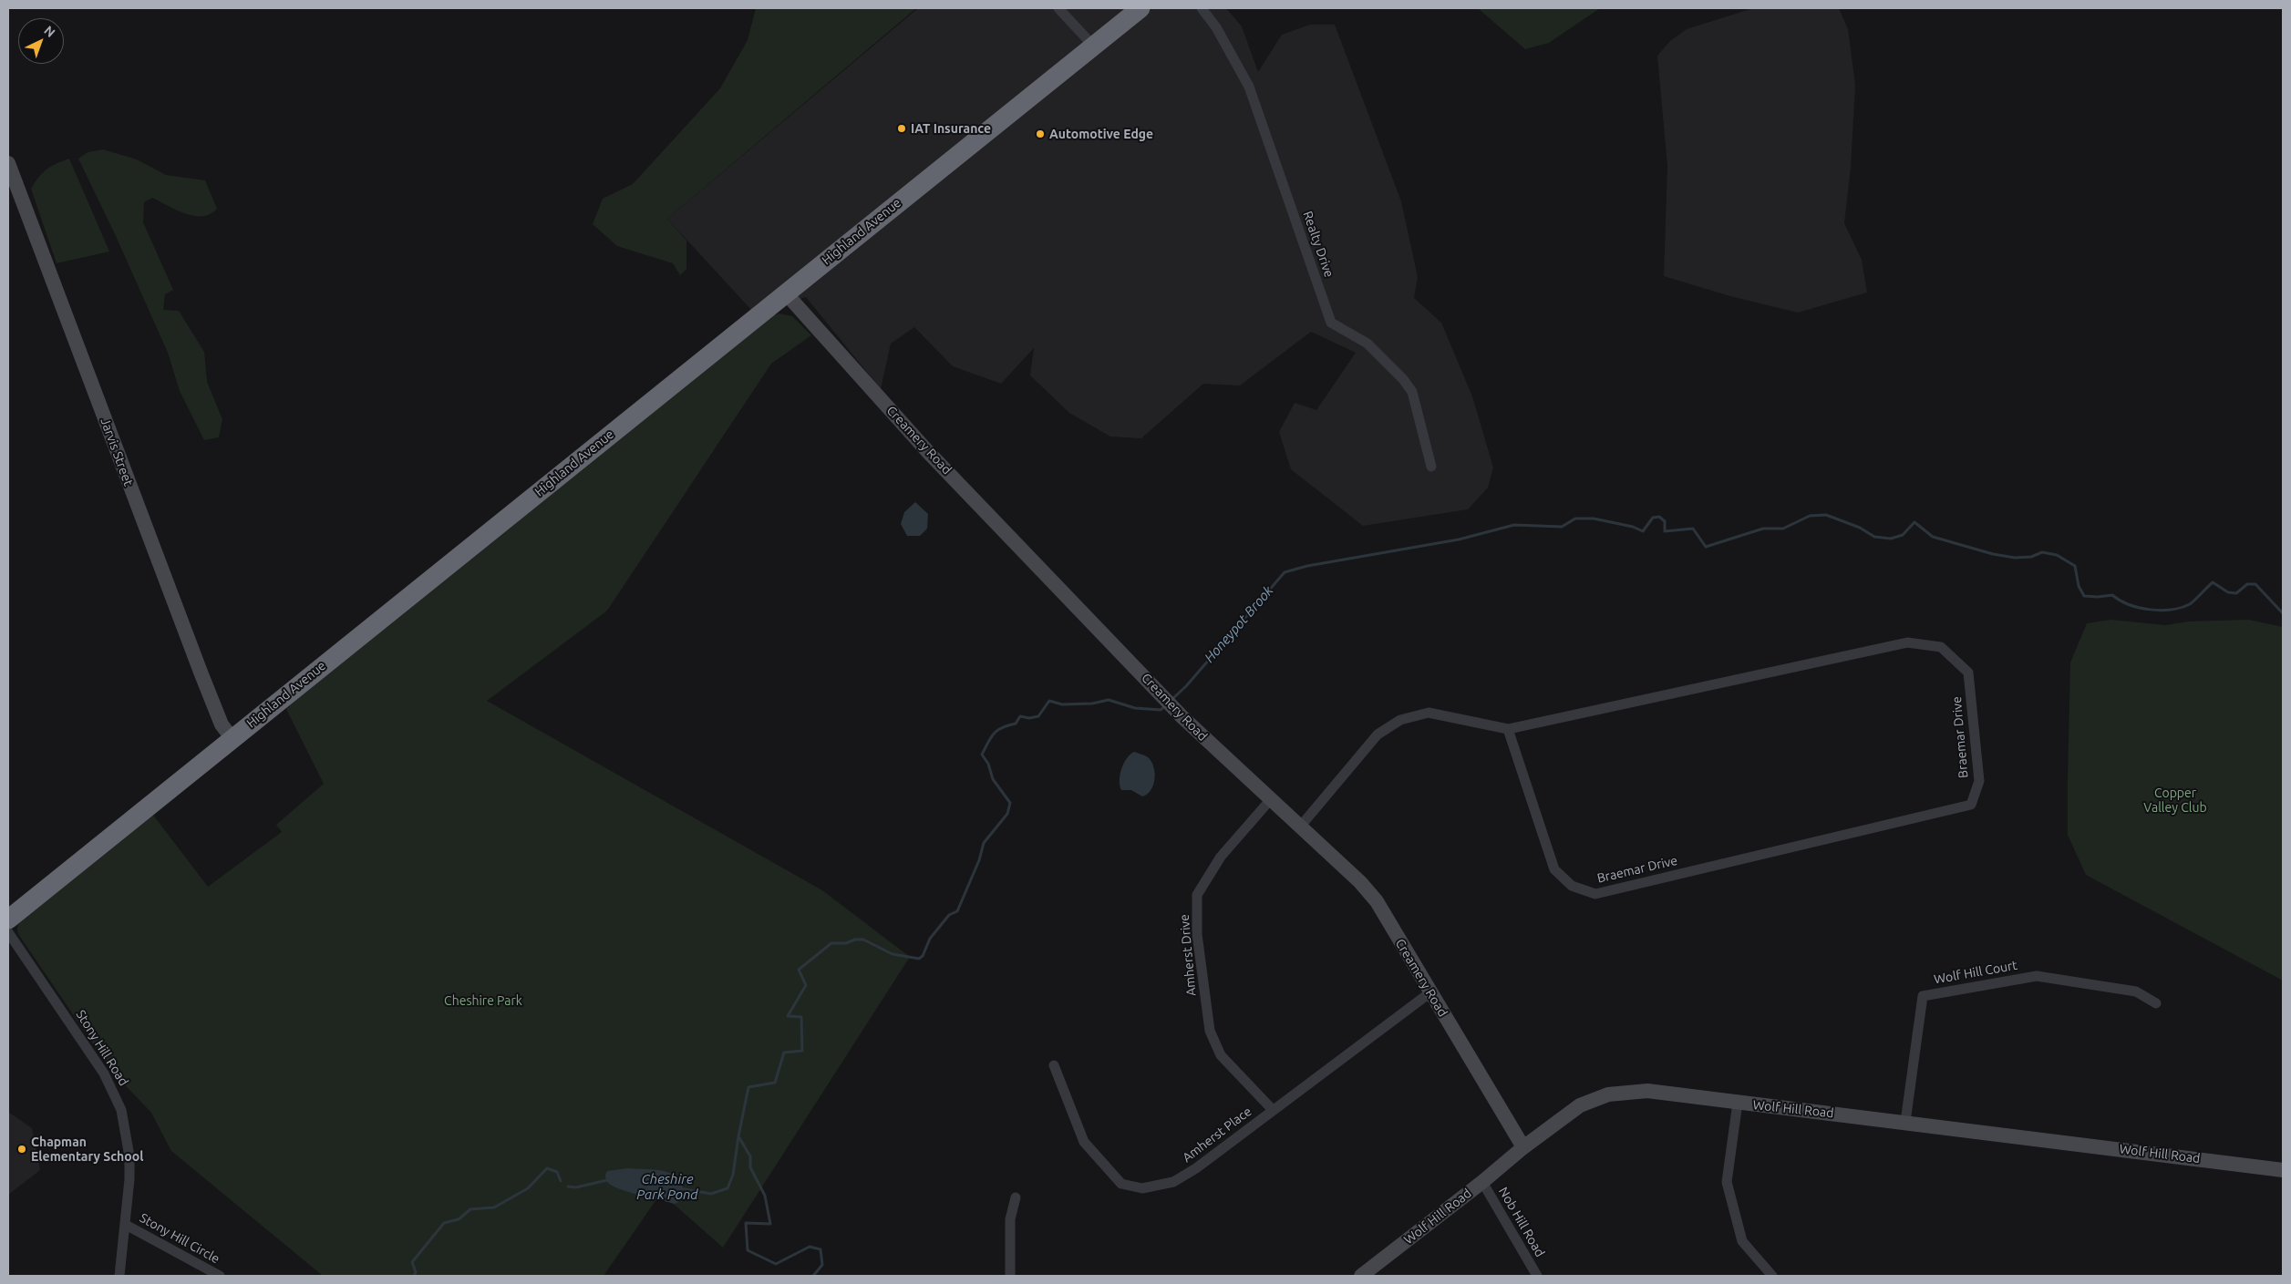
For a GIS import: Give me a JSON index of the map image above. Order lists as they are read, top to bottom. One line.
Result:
{"streets":{"highway":["Highland Avenue"],"street":["Realty Drive","Creamery Road","Jarvis Street","Braemar Drive","Amherst Drive","Wolf Hill Court","Stony Hill Road","Wolf Hill Road","Amherst Place","Nob Hill Road","Stony Hill Circle"]},"crossings":[["Highland Avenue","Creamery Road"],["Highland Avenue","Jarvis Street"],["Creamery Road","Braemar Drive"],["Creamery Road","Amherst Drive"],["Creamery Road","Wolf Hill Road"],["Creamery Road","Amherst Place"],["Amherst Drive","Amherst Place"],["Wolf Hill Court","Wolf Hill Road"],["Stony Hill Road","Stony Hill Circle"],["Wolf Hill Road","Nob Hill Road"]],"water":["Honeypot Brook","Cheshire Park Pond"],"parks":["Copper Valley Club","Cheshire Park"],"places":["IAT Insurance","Automotive Edge","Chapman Elementary School"],"north":"top right"}
